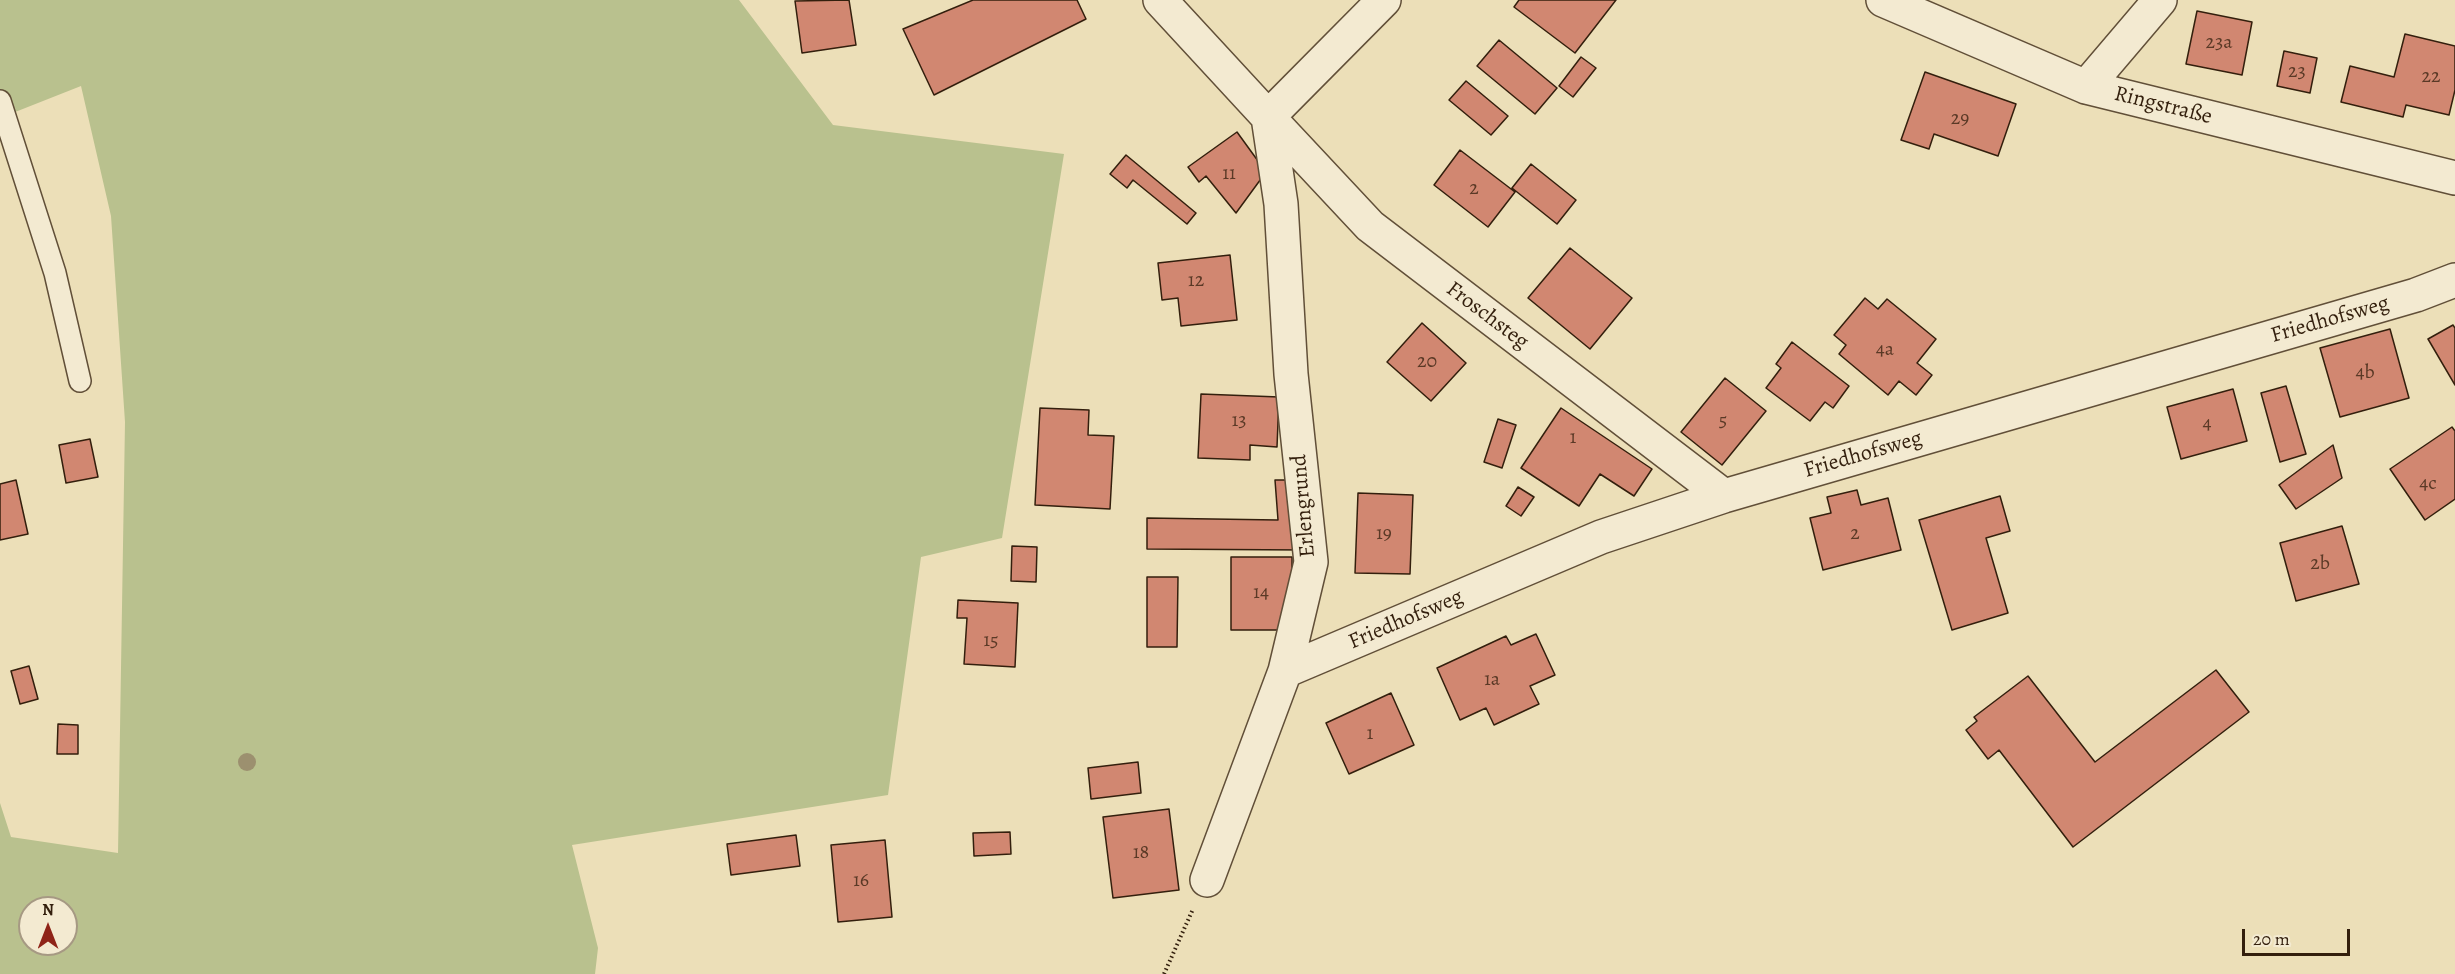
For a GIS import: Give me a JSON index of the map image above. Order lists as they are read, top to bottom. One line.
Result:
{"streets":{"street":["Ringstraße","Froschsteg","Friedhofsweg","Erlengrund"]},"crossings":[["Froschsteg","Friedhofsweg"],["Froschsteg","Erlengrund"],["Friedhofsweg","Erlengrund"]],"house_numbers":["23a","23","22","29","11","2","12","4a","20","4b","13","5","4","1","4c","19","2","2b","14","15","1a","1","18","16"],"scale_bar":"20 m","north":"top"}
